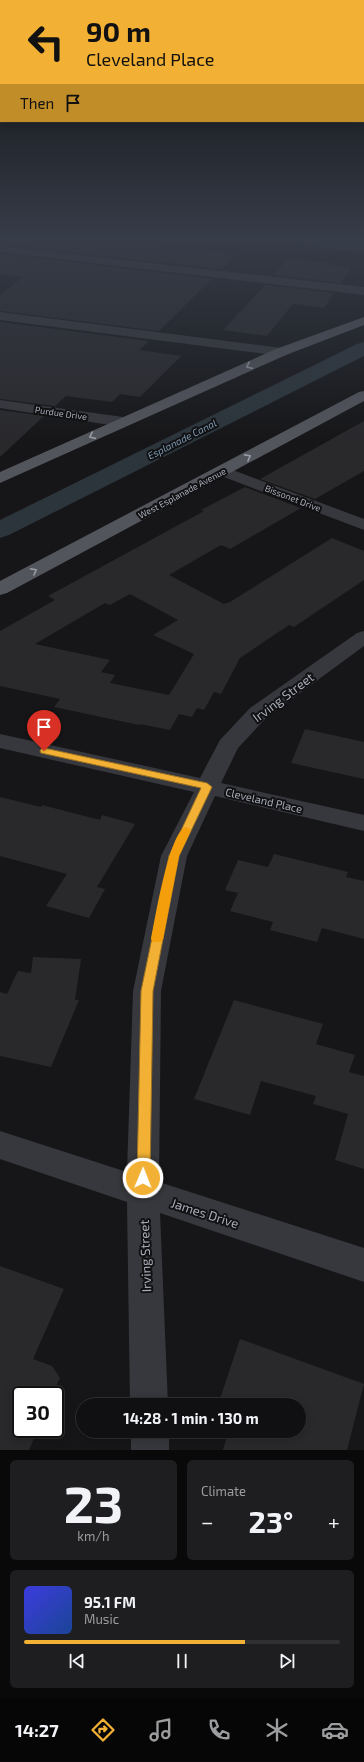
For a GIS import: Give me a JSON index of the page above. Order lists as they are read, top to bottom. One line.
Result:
{"streets":{"main road":["West Esplanade Avenue"],"street":["Purdue Drive","Bissonet Drive","Irving Street","Cleveland Place","James Drive"]},"crossings":[["West Esplanade Avenue","Bissonet Drive"],["Irving Street","Cleveland Place"],["Irving Street","James Drive"]],"water":["Esplanade Canal"],"page":{"turn":["90 m","Cleveland Place"],"then":"Then","limit":"30","trip":"14:28 · 1 min · 130 m","tile":[["23","km/h"],"Climate"],"heat":["−","23°","+"],"song":["95.1 FM","Music"],"tabs":"14:27"}}
